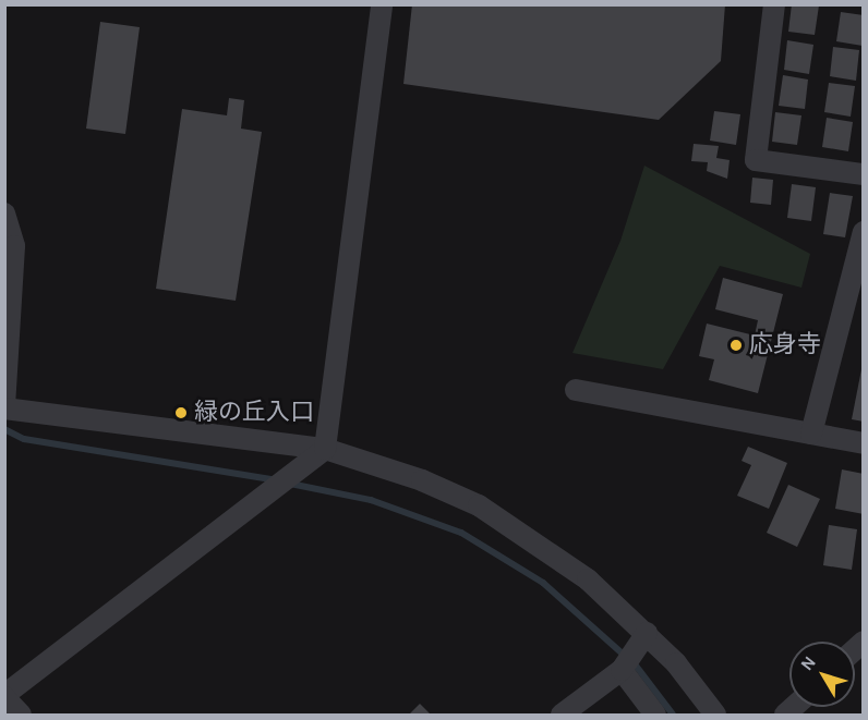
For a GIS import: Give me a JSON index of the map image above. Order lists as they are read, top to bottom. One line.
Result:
{"places":["応身寺","緑の丘入口"],"north":"top left"}
